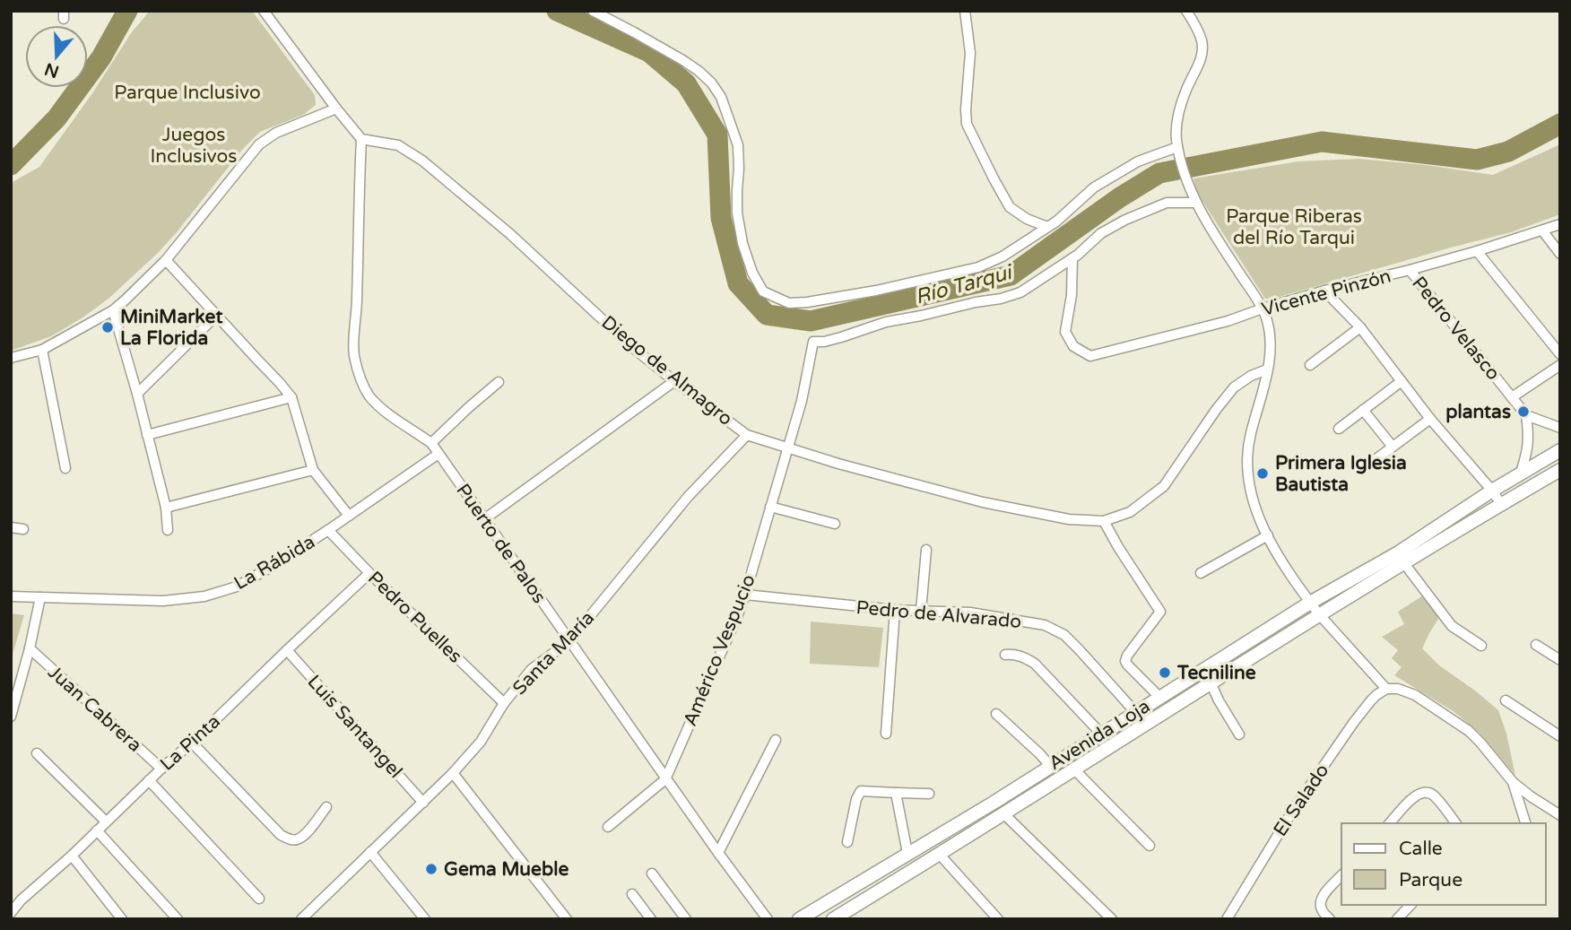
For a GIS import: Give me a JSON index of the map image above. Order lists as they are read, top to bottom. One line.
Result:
{"streets":{"main road":["Avenida Loja"],"street":["Vicente Pinzón","Pedro Velasco","Diego de Almagro","Puerto de Palos","La Rábida","Pedro de Alvarado","Pedro Puelles","Américo Vespucio","Santa María","Juan Cabrera","Luis Santangel","La Pinta","El Salado"]},"crossings":[["Vicente Pinzón","Pedro Velasco"],["Vicente Pinzón","Américo Vespucio"],["Diego de Almagro","Puerto de Palos"],["Diego de Almagro","Américo Vespucio"],["Diego de Almagro","Santa María"],["Puerto de Palos","La Rábida"],["Puerto de Palos","Américo Vespucio"],["Puerto de Palos","Santa María"],["La Rábida","Pedro Puelles"],["Pedro de Alvarado","Américo Vespucio"],["Pedro de Alvarado","Avenida Loja"],["Pedro Puelles","Santa María"],["Pedro Puelles","La Pinta"],["Santa María","Luis Santangel"],["Juan Cabrera","La Pinta"],["Luis Santangel","La Pinta"]],"water":["Río Tarqui"],"parks":["Parque Inclusivo","Juegos Inclusivos","Parque Riberas del Río Tarqui"],"places":["MiniMarket La Florida","plantas","Primera Iglesia Bautista","Tecniline","Gema Mueble"],"legend":["Calle","Parque"],"north":"bottom"}
